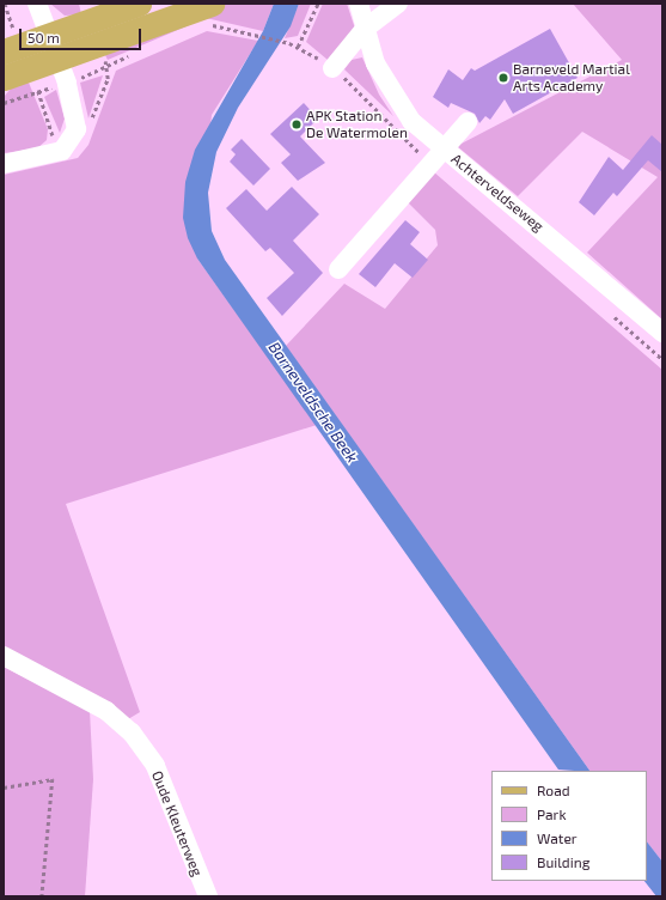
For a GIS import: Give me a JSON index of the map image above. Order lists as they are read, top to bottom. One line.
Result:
{"streets":{"street":["Achterveldseweg","Oude Kleuterweg"]},"water":["Barneveldsche Beek"],"places":["Barneveld Martial Arts Academy","APK Station De Watermolen"],"legend":["Road","Park","Water","Building"],"scale_bar":"50 m"}
